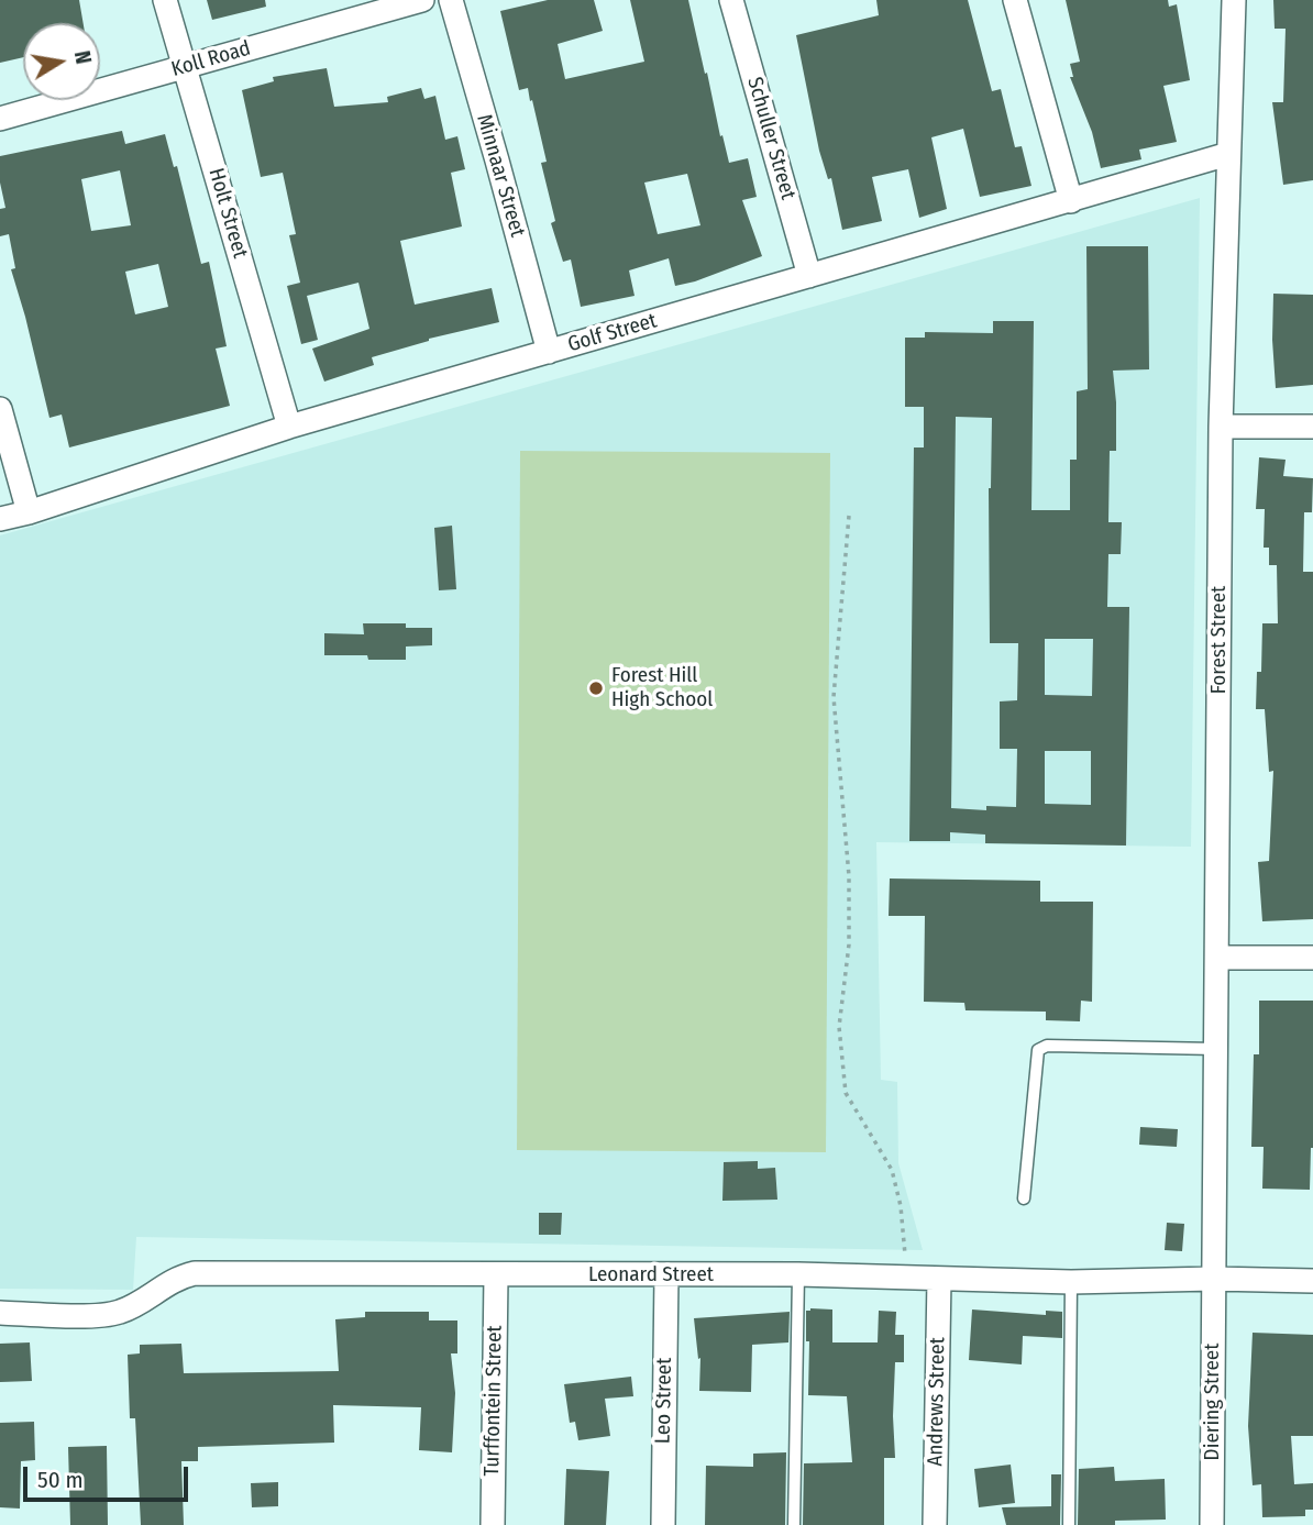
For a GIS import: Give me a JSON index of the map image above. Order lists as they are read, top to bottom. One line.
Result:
{"streets":{"street":["Koll Road","Schuller Street","Minnaar Street","Holt Street","Golf Street","Forest Street","Leonard Street","Turffontein Street","Leo Street","Andrews Street","Diering Street"]},"crossings":[["Koll Road","Holt Street"],["Schuller Street","Golf Street"],["Minnaar Street","Golf Street"],["Holt Street","Golf Street"],["Golf Street","Forest Street"],["Forest Street","Leonard Street"],["Forest Street","Diering Street"],["Leonard Street","Turffontein Street"],["Leonard Street","Leo Street"],["Leonard Street","Andrews Street"],["Leonard Street","Diering Street"]],"places":["Forest Hill High School"],"scale_bar":"50 m","north":"right"}
